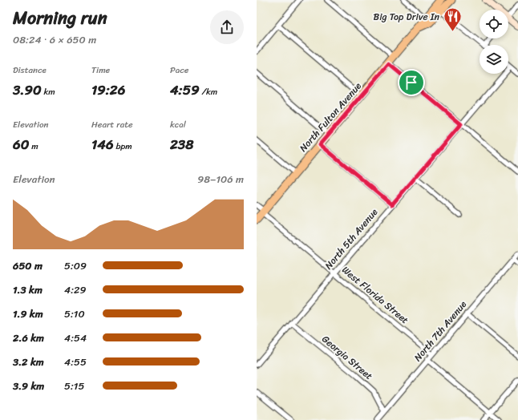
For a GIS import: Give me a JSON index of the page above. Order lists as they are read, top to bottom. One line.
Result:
{"streets":{"main road":["North Fulton Avenue"],"street":["North 5th Avenue","West Florida Street","North 7th Avenue","Georgia Street"]},"crossings":[["North Fulton Avenue","West Florida Street"],["North 5th Avenue","West Florida Street"],["North 5th Avenue","Georgia Street"],["West Florida Street","North 7th Avenue"],["North 7th Avenue","Georgia Street"]],"places":{"restaurant":["Big Top Drive In"]},"page":{"heading":["Morning run","08:24 · 6 × 650 m"],"stats":[["Distance","3.90 km"],["Time","19:26"],["Pace","4:59 /km"],["Elevation","60 m"],["Heart rate","146 bpm"],["kcal","238"]],"chart":["Elevation","98–106 m"],"list":[{"name":"650 m","note":"5:09"},{"name":"1.3 km","note":"4:29"},{"name":"1.9 km","note":"5:10"},{"name":"2.6 km","note":"4:54"},{"name":"3.2 km","note":"4:55"},{"name":"3.9 km","note":"5:15"}]}}
